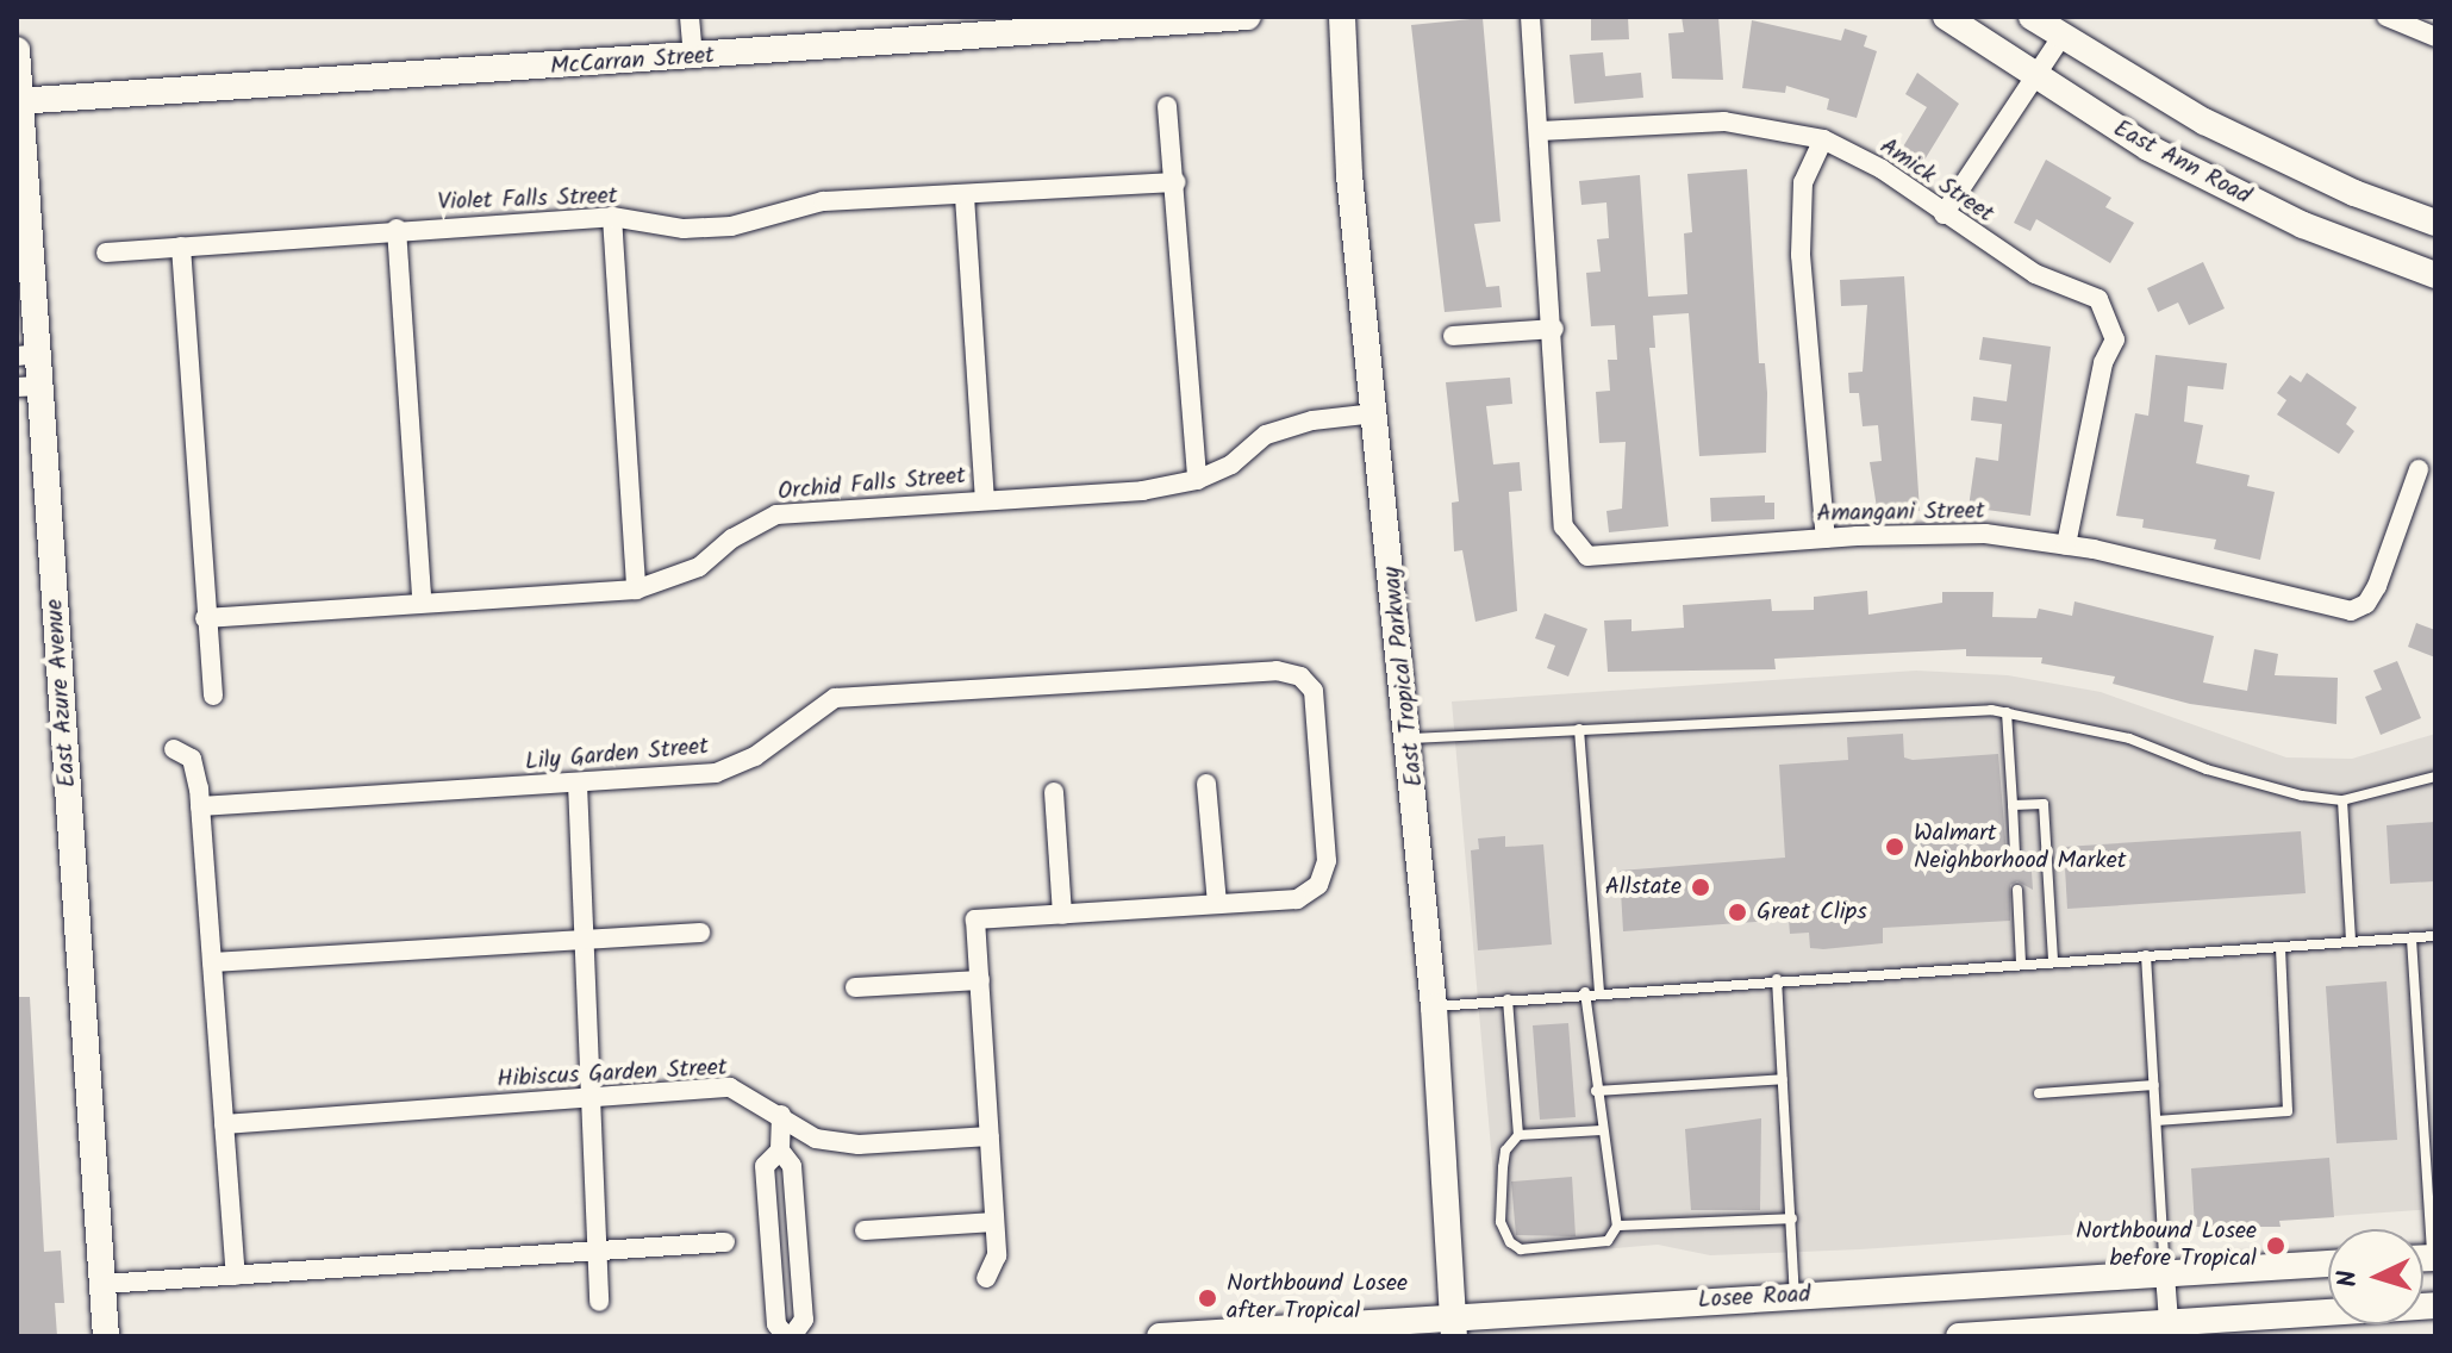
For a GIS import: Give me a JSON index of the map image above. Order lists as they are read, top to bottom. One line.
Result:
{"streets":{"main road":["McCarran Street","East Ann Road","East Tropical Parkway","East Azure Avenue","Losee Road"],"street":["Amick Street","Violet Falls Street","Orchid Falls Street","Amangani Street","Lily Garden Street","Hibiscus Garden Street"]},"crossings":[["McCarran Street","East Azure Avenue"],["Amick Street","Amangani Street"],["Orchid Falls Street","East Tropical Parkway"],["East Tropical Parkway","Losee Road"]],"places":["Walmart Neighborhood Market","Allstate","Great Clips","Northbound Losee before Tropical","Northbound Losee after Tropical"],"north":"left"}
